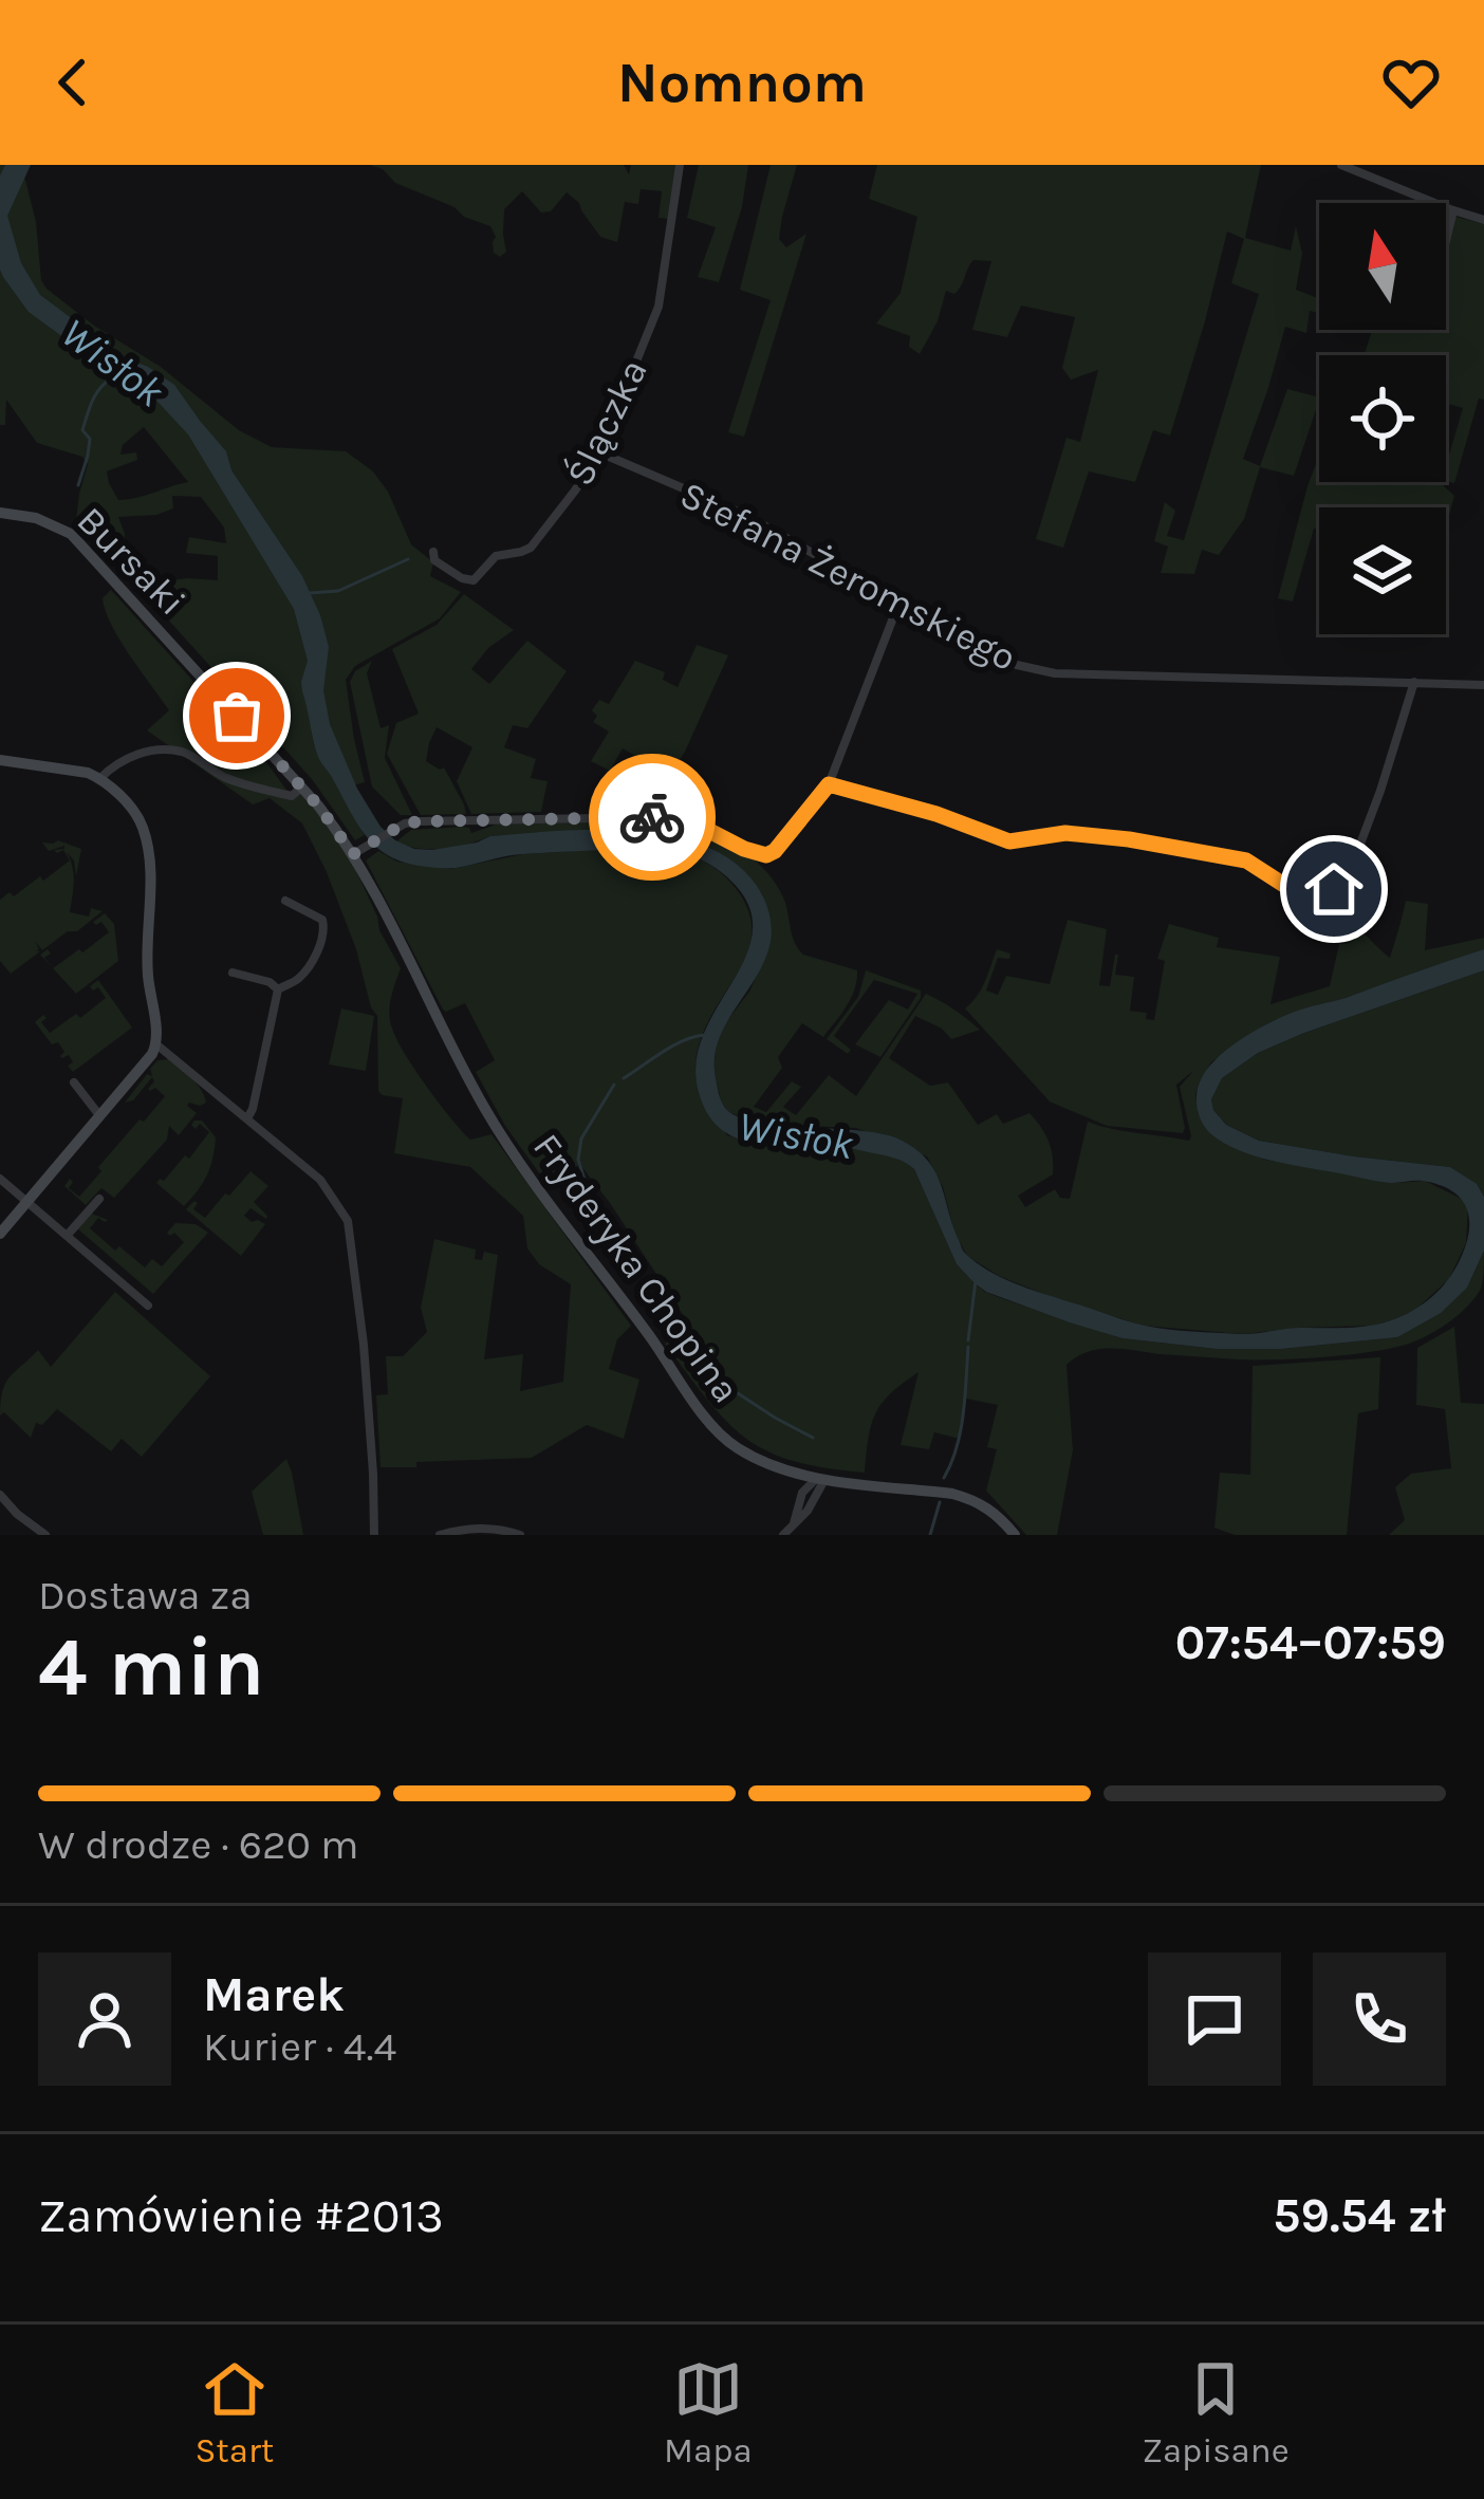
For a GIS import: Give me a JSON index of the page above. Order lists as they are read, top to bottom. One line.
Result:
{"streets":{"street":["Ślączka","Bursaki","Stefana Żeromskiego","Fryderyka Chopina"]},"crossings":[["Ślączka","Stefana Żeromskiego"],["Bursaki","Fryderyka Chopina"]],"water":["Wisłok"],"north":"top","page":{"header":"Nomnom","heading":["4 min","Dostawa za","07:54–07:59"],"panel":["Marek","Kurier · 4.4","Zamówienie #2013","59.54 zł"],"bar":"W drodze · 620 m","tabs":["Start","Mapa","Zapisane"]}}
